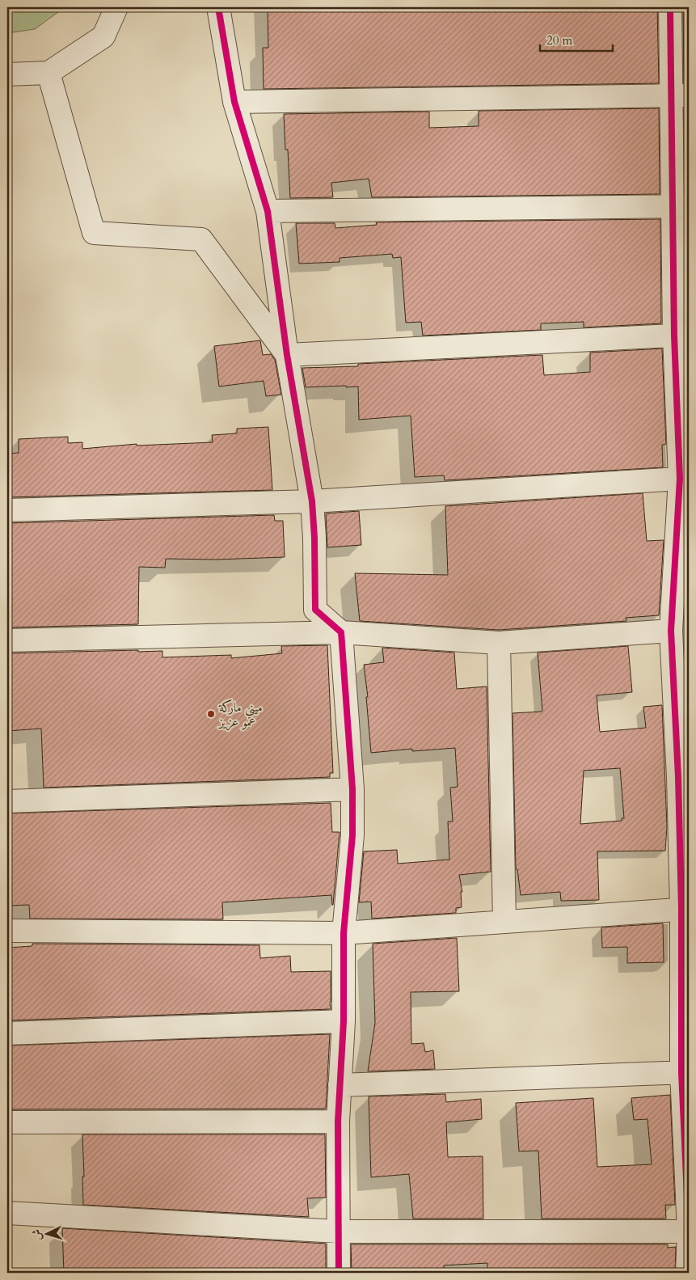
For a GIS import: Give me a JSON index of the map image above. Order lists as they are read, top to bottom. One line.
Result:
{"places":["ميني ماركة عمو عزيز"],"scale_bar":"20 m","north":"left"}
